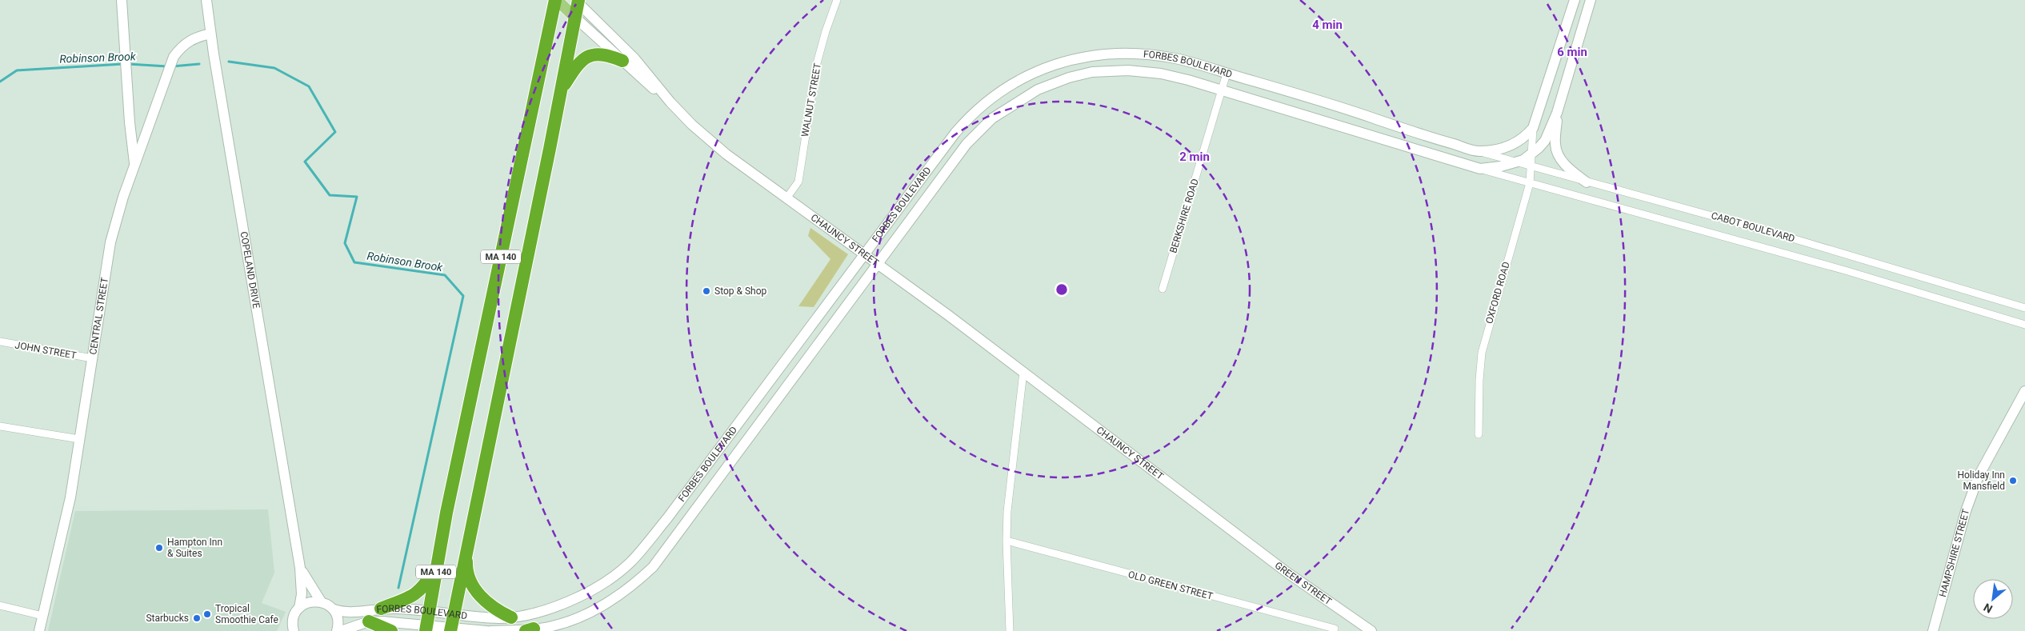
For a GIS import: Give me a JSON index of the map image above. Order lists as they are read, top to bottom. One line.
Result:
{"streets":{"highway":["MA 140"],"main road":["CHAUNCY STREET"],"street":["FORBES BOULEVARD","WALNUT STREET","BERKSHIRE ROAD","CABOT BOULEVARD","COPELAND DRIVE","OXFORD ROAD","CENTRAL STREET","JOHN STREET","HAMPSHIRE STREET","GREEN STREET","OLD GREEN STREET"]},"crossings":[["FORBES BOULEVARD","BERKSHIRE ROAD"],["FORBES BOULEVARD","CABOT BOULEVARD"],["FORBES BOULEVARD","CHAUNCY STREET"],["FORBES BOULEVARD","MA 140"],["FORBES BOULEVARD","OXFORD ROAD"],["WALNUT STREET","CHAUNCY STREET"],["CABOT BOULEVARD","OXFORD ROAD"],["CHAUNCY STREET","MA 140"],["CHAUNCY STREET","GREEN STREET"],["CENTRAL STREET","JOHN STREET"]],"water":["Robinson Brook"],"places":["Stop & Shop","Holiday Inn Mansfield","Hampton Inn & Suites","Tropical Smoothie Cafe","Starbucks"],"north":"bottom left","rings":["4 min","6 min","2 min"]}
